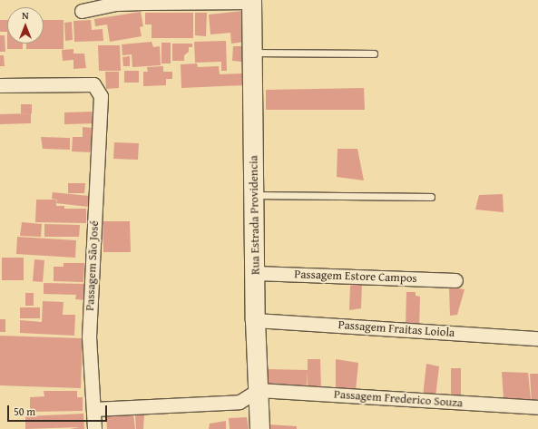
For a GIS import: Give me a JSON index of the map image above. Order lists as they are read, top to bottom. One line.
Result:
{"streets":{"main road":["Rua Estrada Providencia"],"street":["Passagem São José","Passagem Estore Campos","Passagem Fraitas Loiola","Passagem Frederico Souza"]},"crossings":[["Rua Estrada Providencia","Passagem Estore Campos"],["Rua Estrada Providencia","Passagem Fraitas Loiola"],["Rua Estrada Providencia","Passagem Frederico Souza"]],"scale_bar":"50 m","north":"top"}
